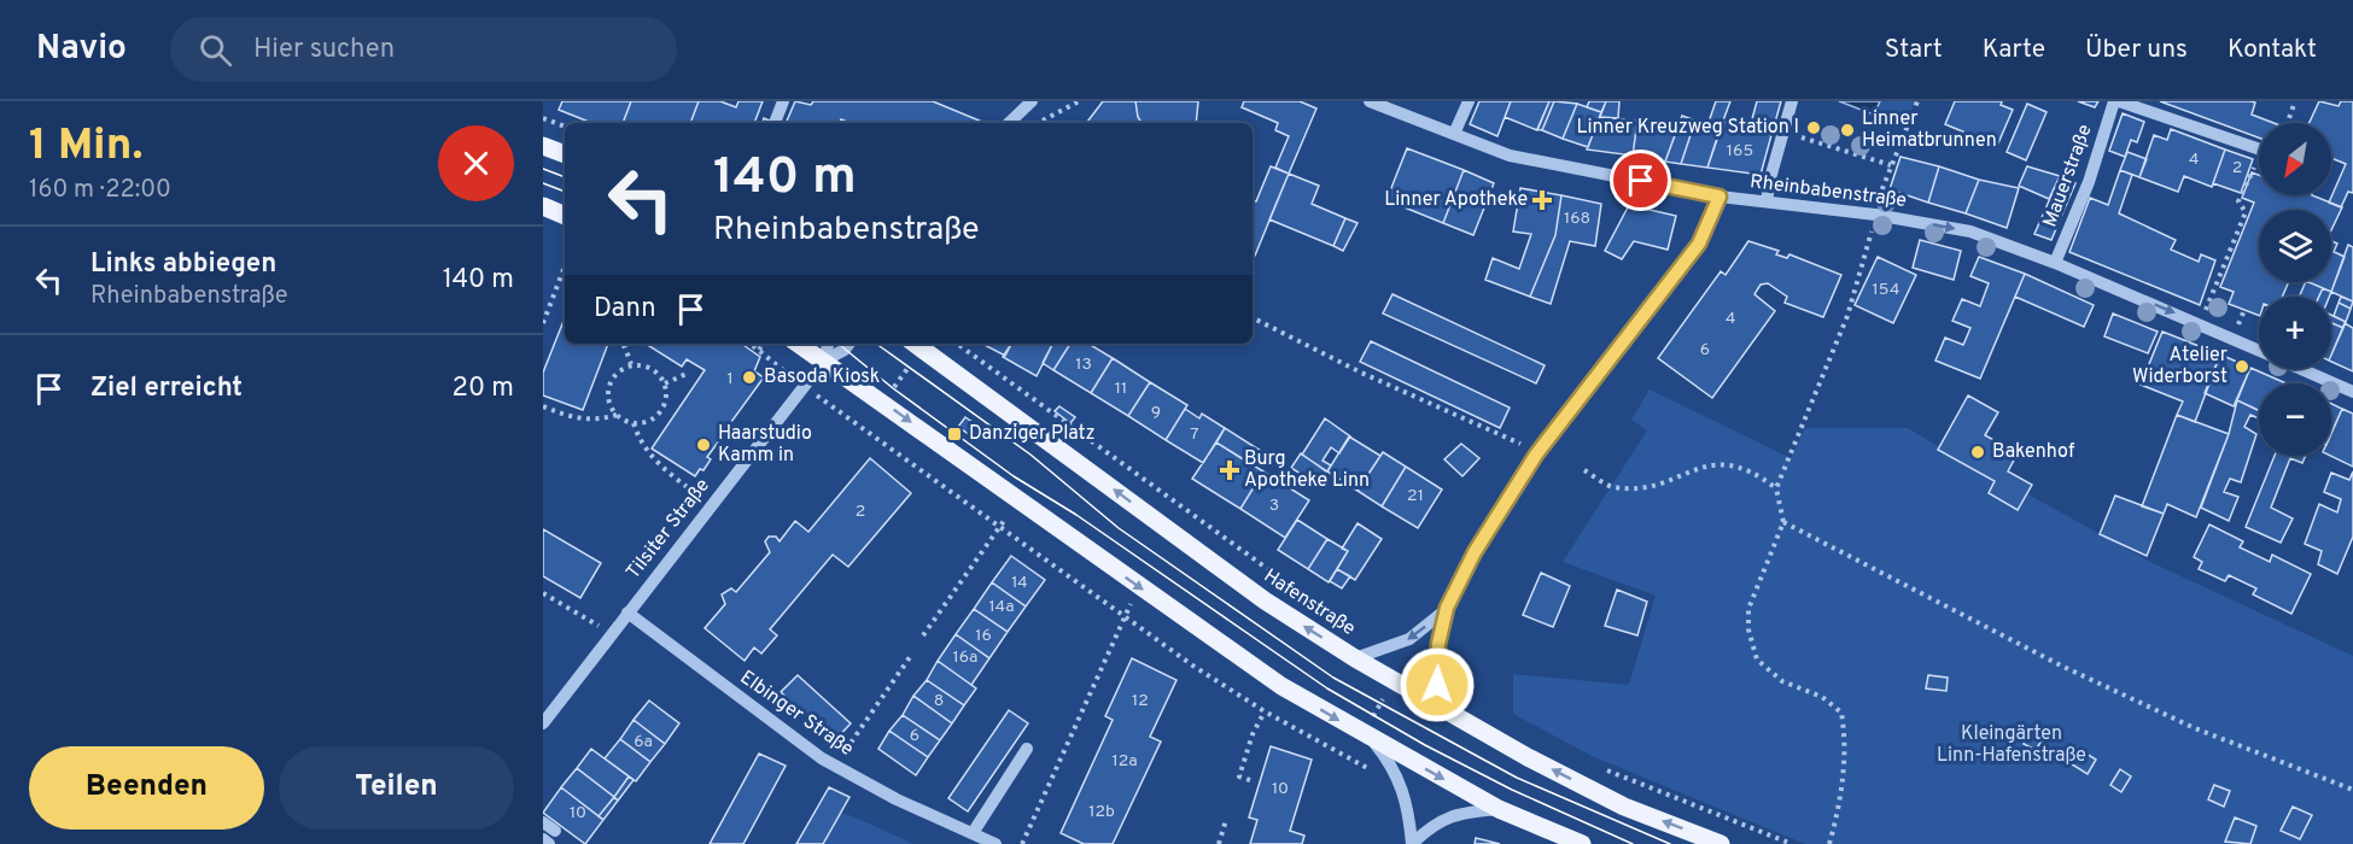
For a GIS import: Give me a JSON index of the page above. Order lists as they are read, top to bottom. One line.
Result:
{"streets":{"main road":["Hafenstraße"],"street":["Mauerstraße","Rheinbabenstraße","Tilsiter Straße","Elbinger Straße"]},"crossings":[["Mauerstraße","Rheinbabenstraße"],["Tilsiter Straße","Elbinger Straße"]],"parks":["Kleingärten Linn-Hafenstraße"],"places":{"other":["Linner Kreuzweg Station I","Linner Heimatbrunnen","Atelier Widerborst","Basoda Kiosk","Haarstudio Kamm in","Bakenhof"],"health":["Linner Apotheke","Burg Apotheke Linn"],"transit":["Danziger Platz"]},"house_numbers":["165","4","2","168","154","4","6","13","1","11","9","7","21","3","2","14","14a","16","16a","8","12","6","6a","12a","10","12b","10"],"north":"bottom left","page":{"header":"Navio","search":"Hier suchen","nav":["Start","Karte","Über uns","Kontakt"],"heading":["1 Min.","160 m · 22:00"],"map_buttons":["+","−"],"turn":["140 m","Rheinbabenstraße"],"list":[{"name":"Links abbiegen","note":"Rheinbabenstraße","value":"140 m"},{"name":"Ziel erreicht","value":"20 m"}],"then":"Dann","buttons":["Beenden","Teilen"]}}
